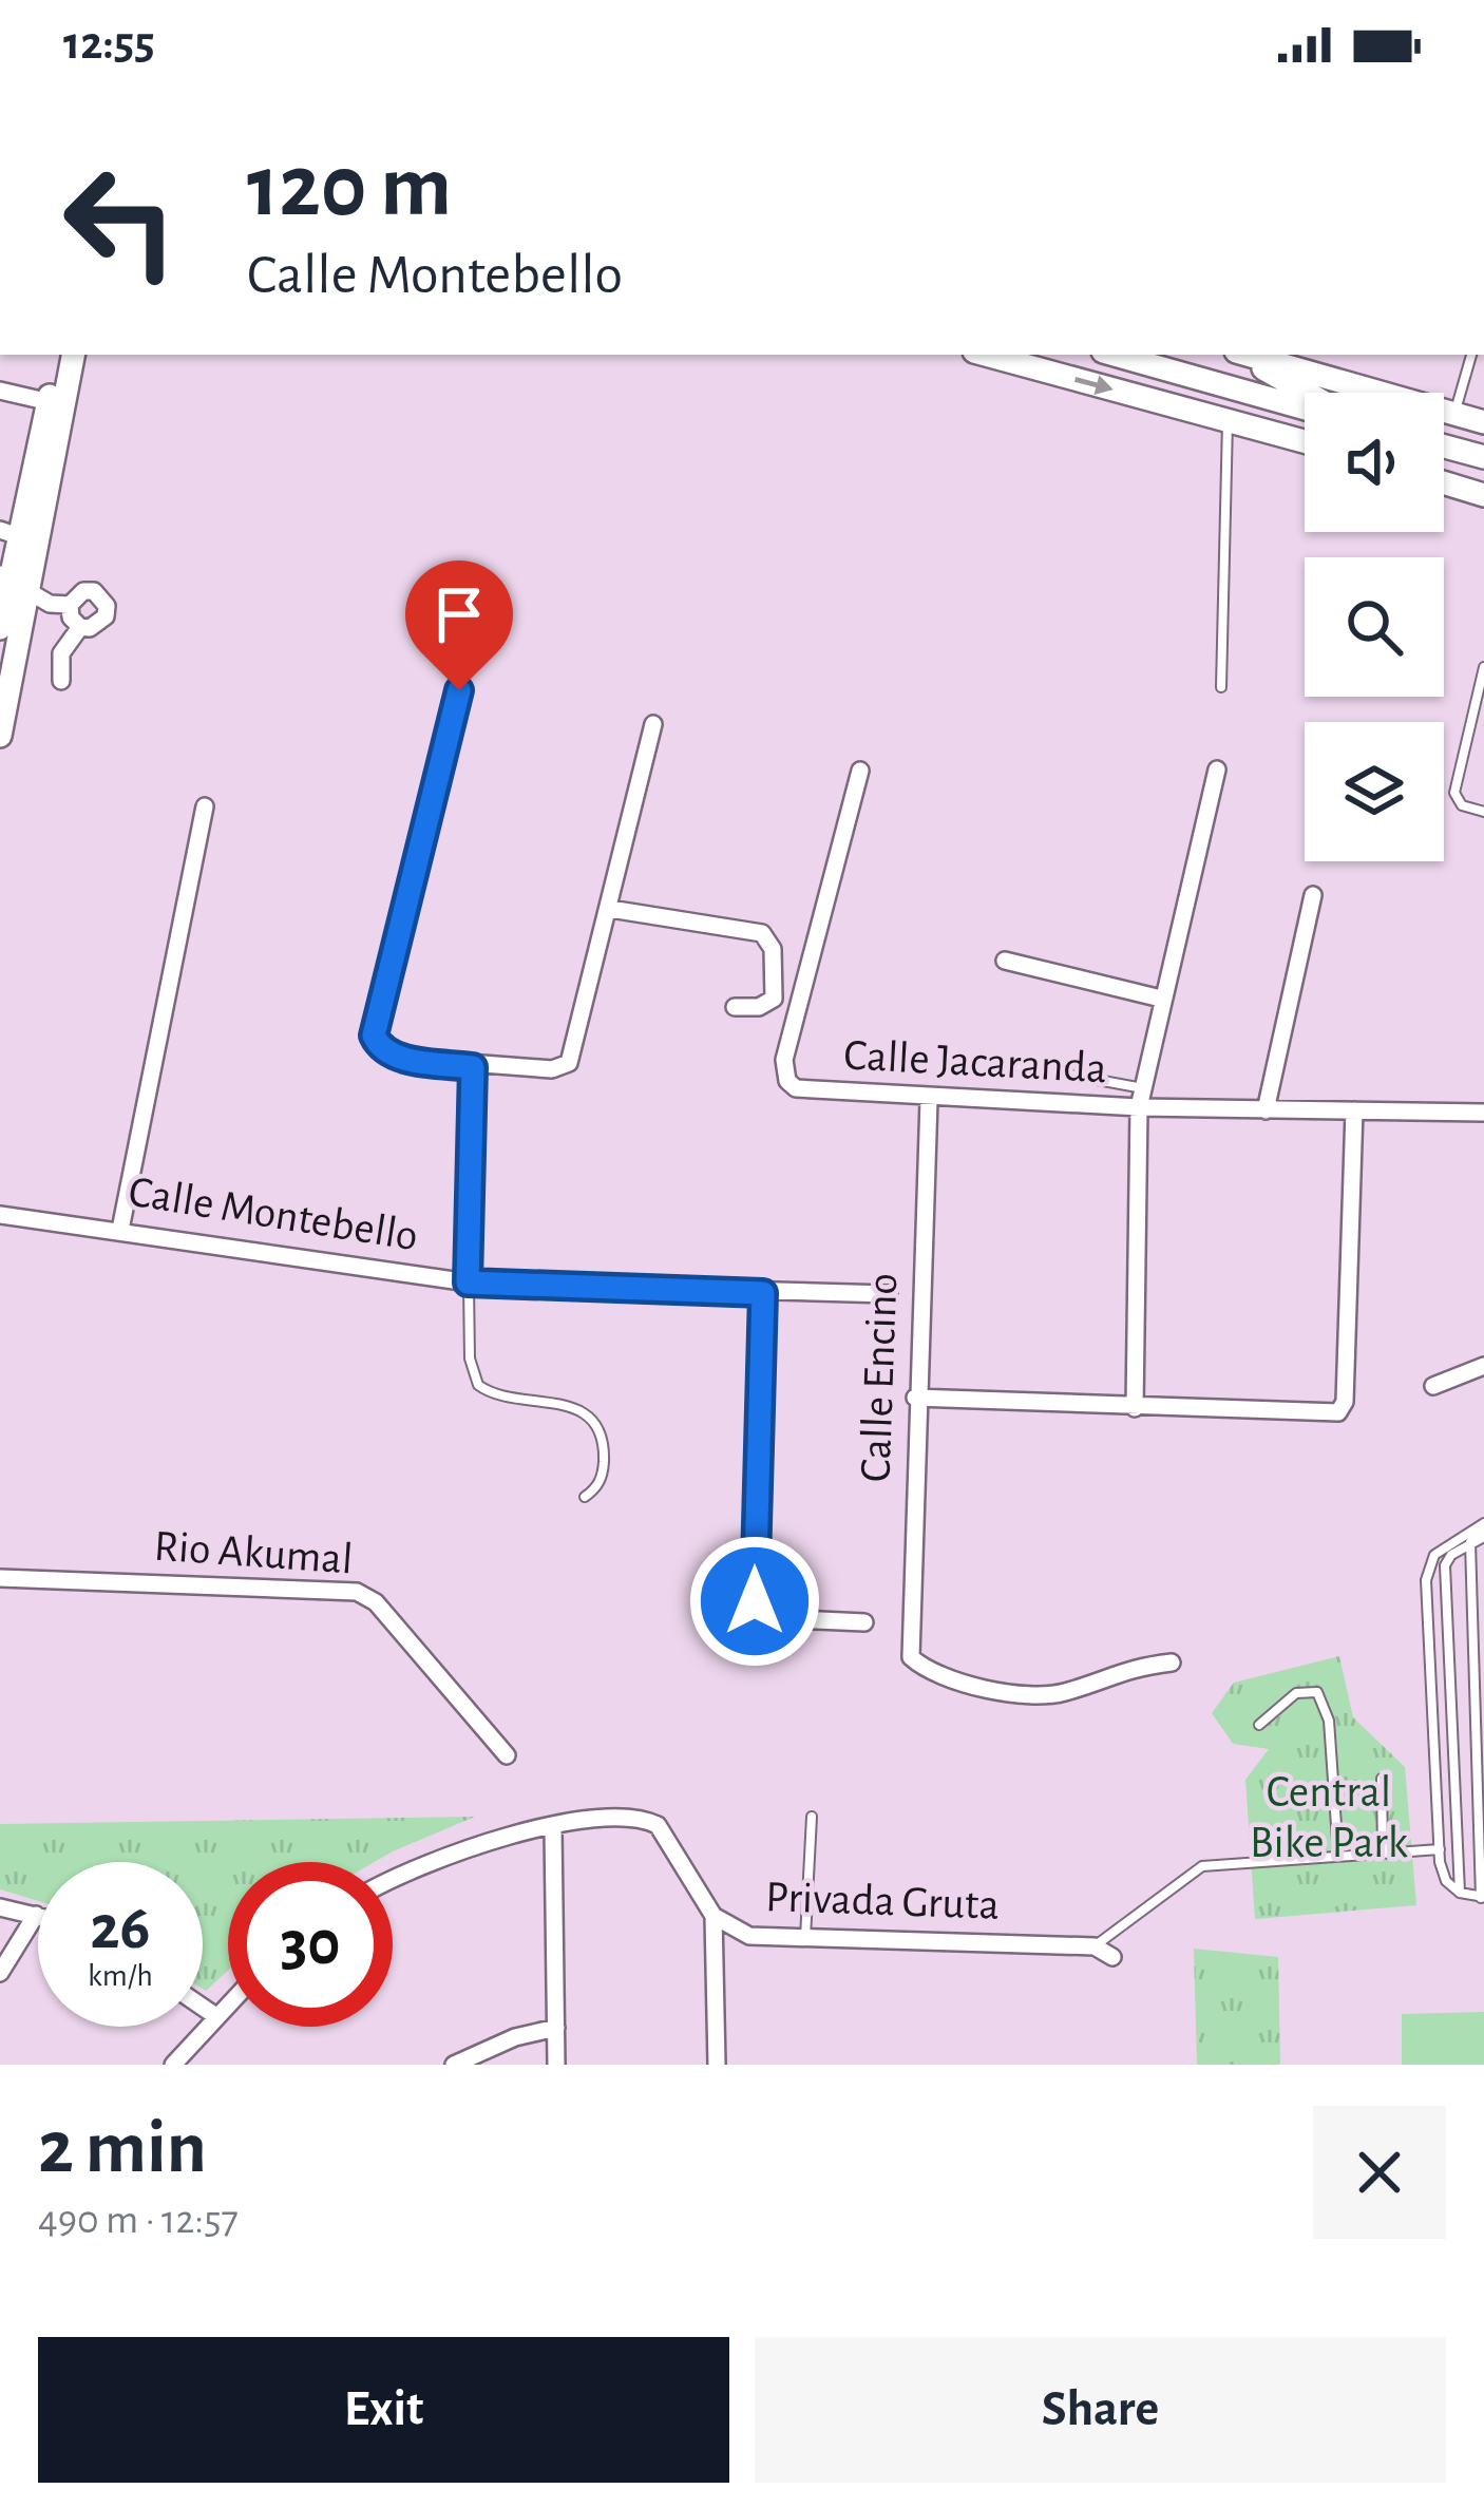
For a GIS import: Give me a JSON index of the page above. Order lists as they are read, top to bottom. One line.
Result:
{"streets":{"street":["Calle Jacaranda","Calle Montebello","Calle Encino","Rio Akumal","Privada Gruta"]},"crossings":[["Calle Jacaranda","Calle Encino"]],"parks":["Central Bike Park"],"page":{"status":"12:55","turn":["120 m","Calle Montebello"],"speed":"26 km/h","limit":"30","heading":["2 min","490 m · 12:57"],"buttons":["Exit","Share"]}}
